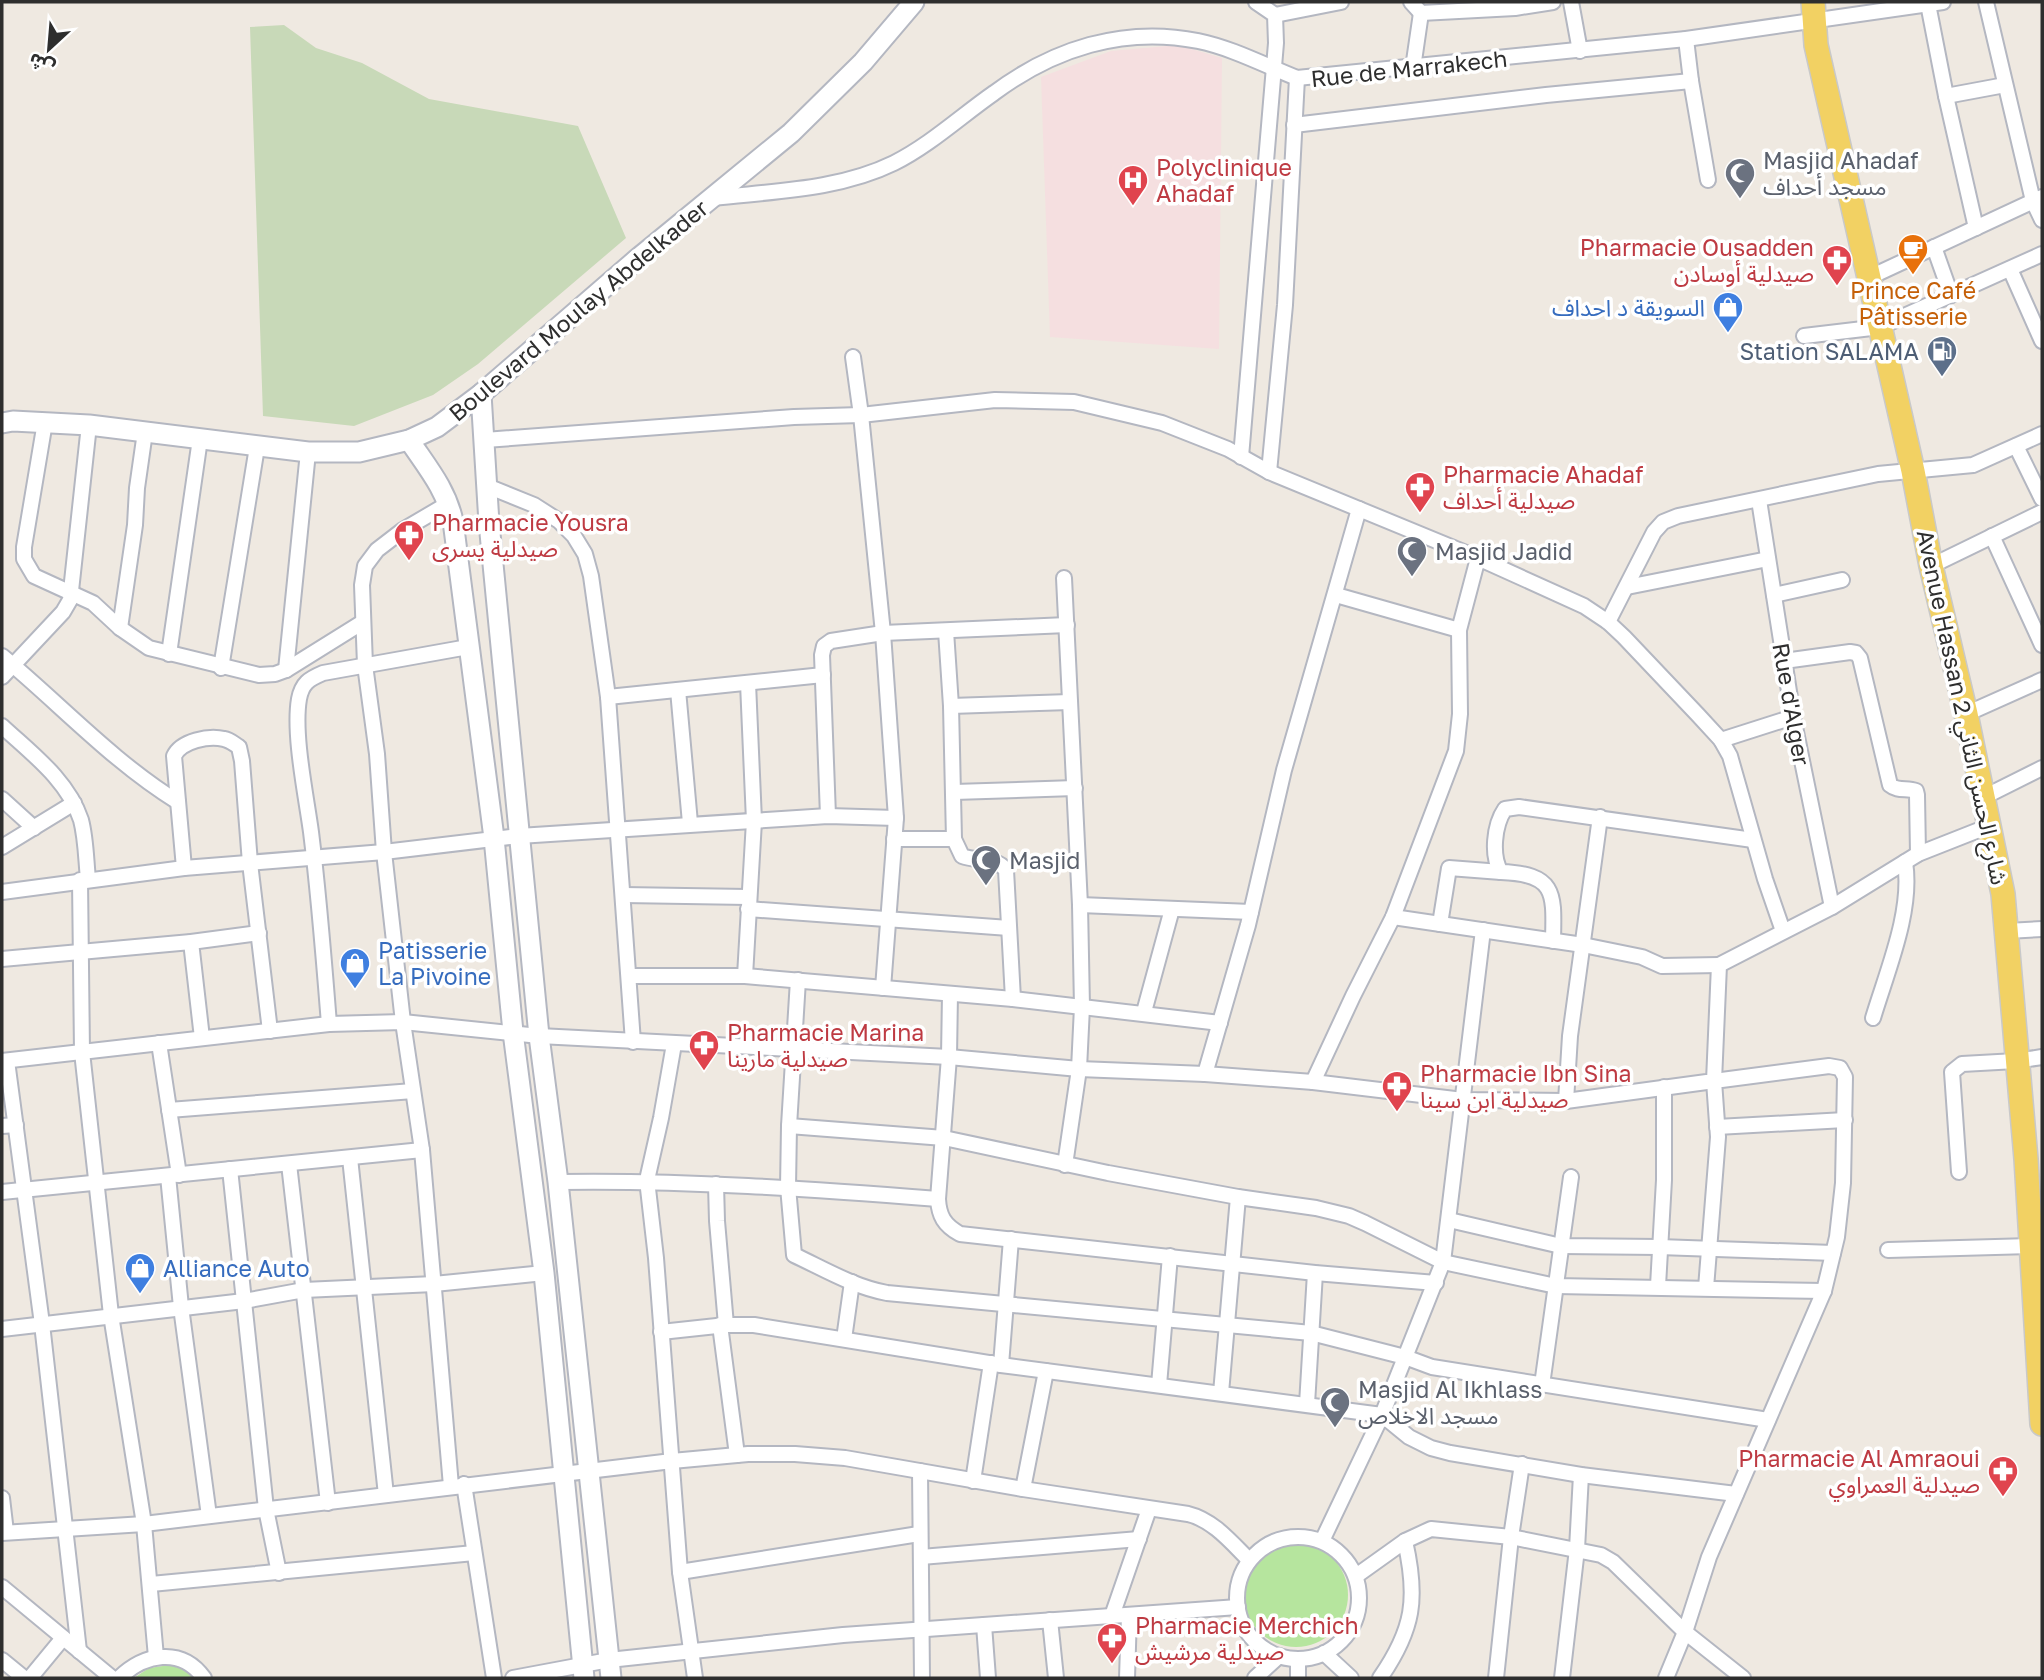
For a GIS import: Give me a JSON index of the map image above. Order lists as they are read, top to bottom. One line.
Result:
{"streets":{"main road":["Avenue Hassan 2 شارع الحسن الثاني"],"street":["Rue de Marrakech","Boulevard Moulay Abdelkader","Rue d'Alger"]},"crossings":[["Rue de Marrakech","Boulevard Moulay Abdelkader"],["Rue de Marrakech","Avenue Hassan 2 شارع الحسن الثاني"]],"places":{"mosque":["Masjid Ahadaf مسجد أحداف","Masjid Jadid","Masjid","Masjid Al Ikhlass مسجد الاخلاص"],"hospital":["Polyclinique Ahadaf"],"cafe":["Prince Café Pâtisserie"],"pharmacy":["Pharmacie Ousadden صيدلية أوسادن","Pharmacie Ahadaf صيدلية أحداف","Pharmacie Yousra صيدلية يسرى","Pharmacie Marina صيدلية مارينا","Pharmacie Ibn Sina صيدلية ابن سينا","Pharmacie Al Amraoui صيدلية العمراوي","Pharmacie Merchich صيدلية مرشيش"],"shop":["السويقة د احداف","Patisserie La Pivoine","Alliance Auto"],"fuel station":["Station SALAMA"]},"north":"bottom left"}
